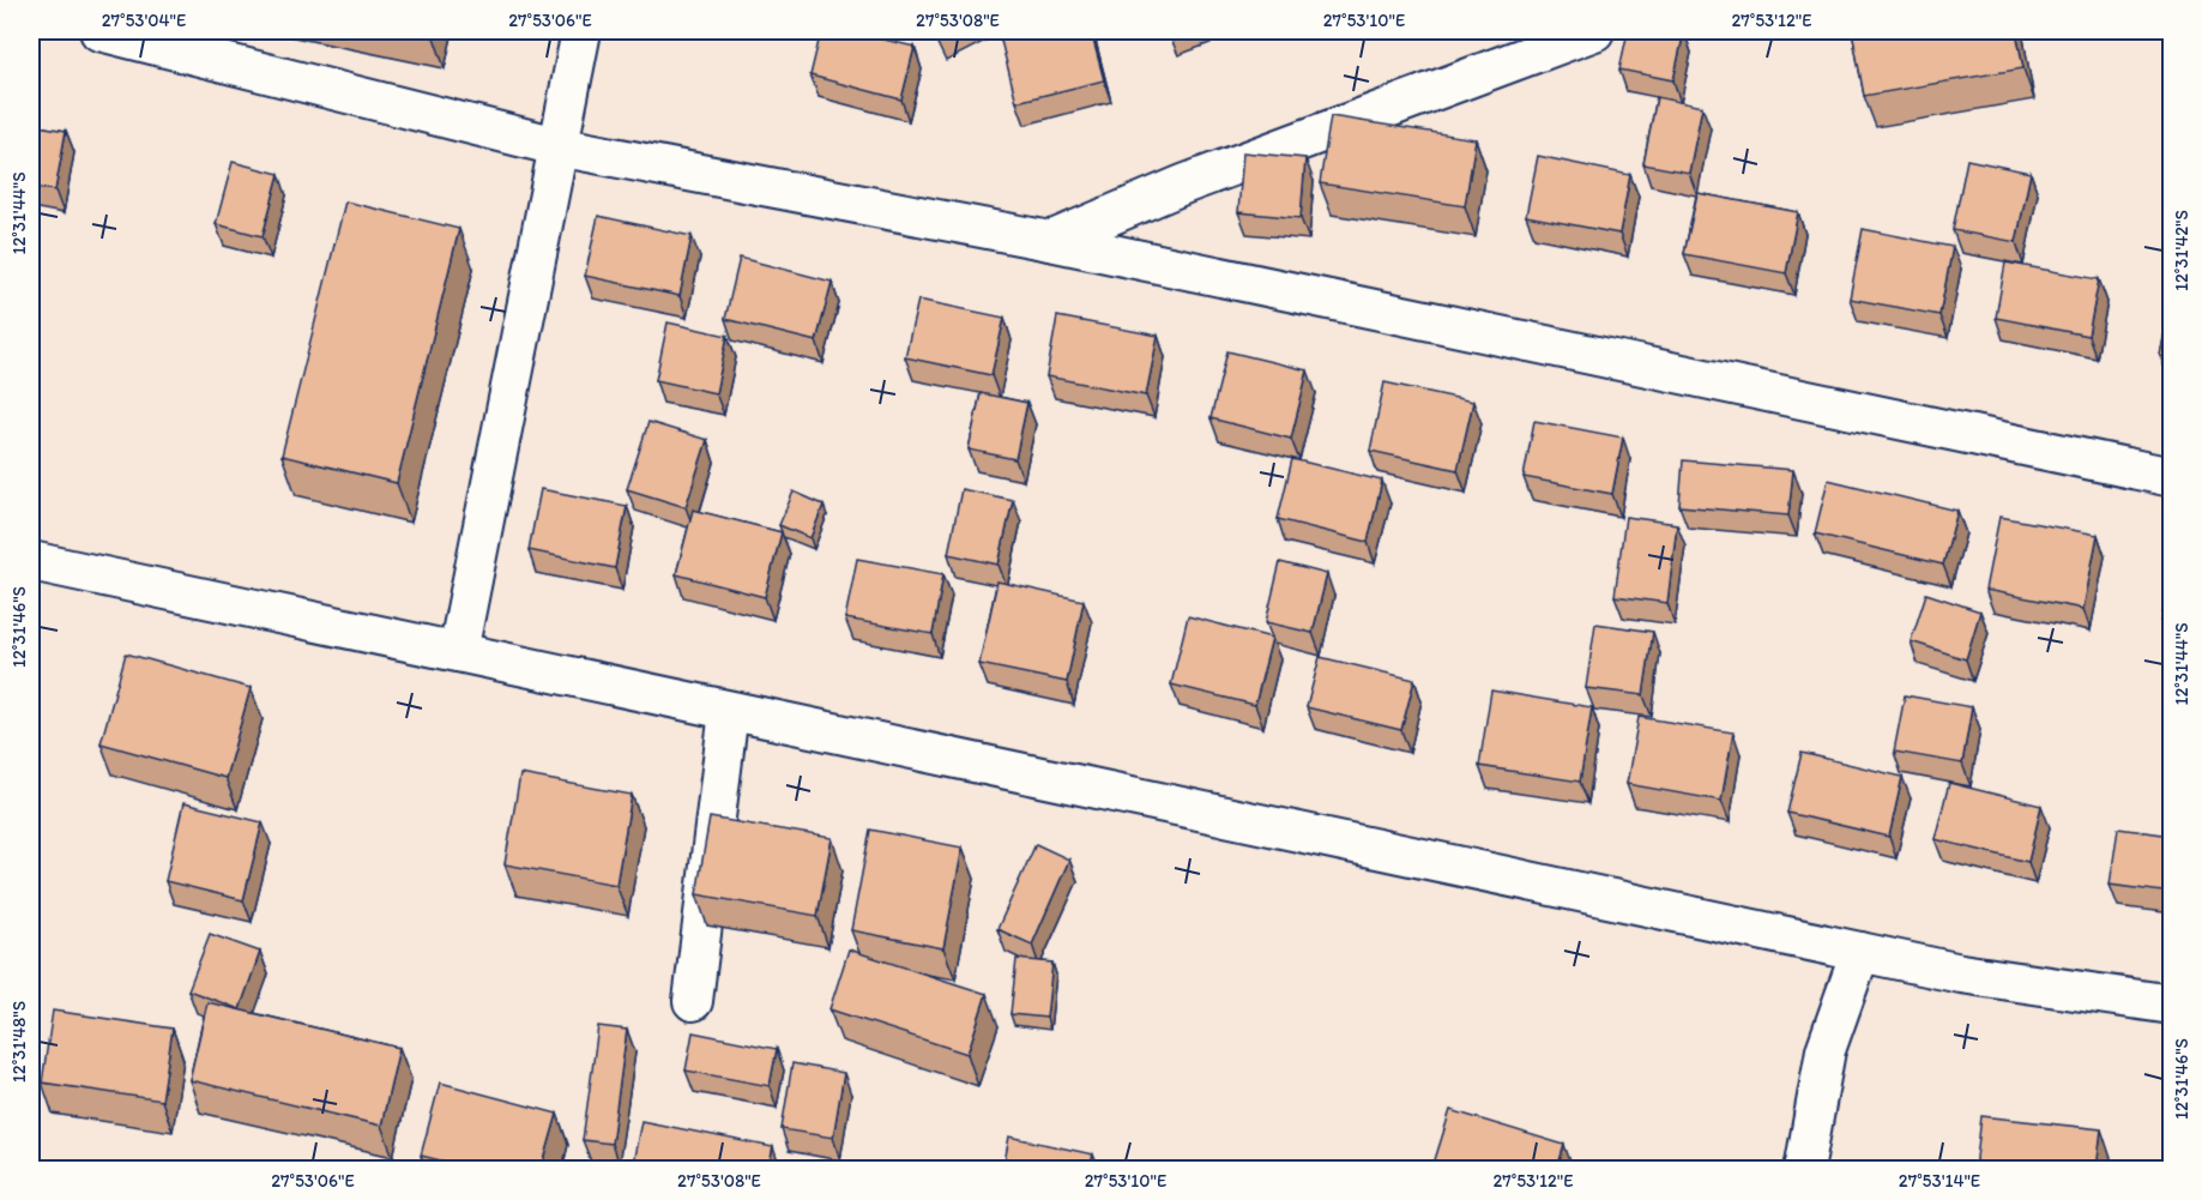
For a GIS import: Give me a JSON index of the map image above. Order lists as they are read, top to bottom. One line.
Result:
{"coordinates":["27°53'04\"E","27°53'06\"E","27°53'08\"E","27°53'10\"E","27°53'12\"E","12°31'44\"S","12°31'42\"S","12°31'46\"S","12°31'48\"S","27°53'14\"E"]}
